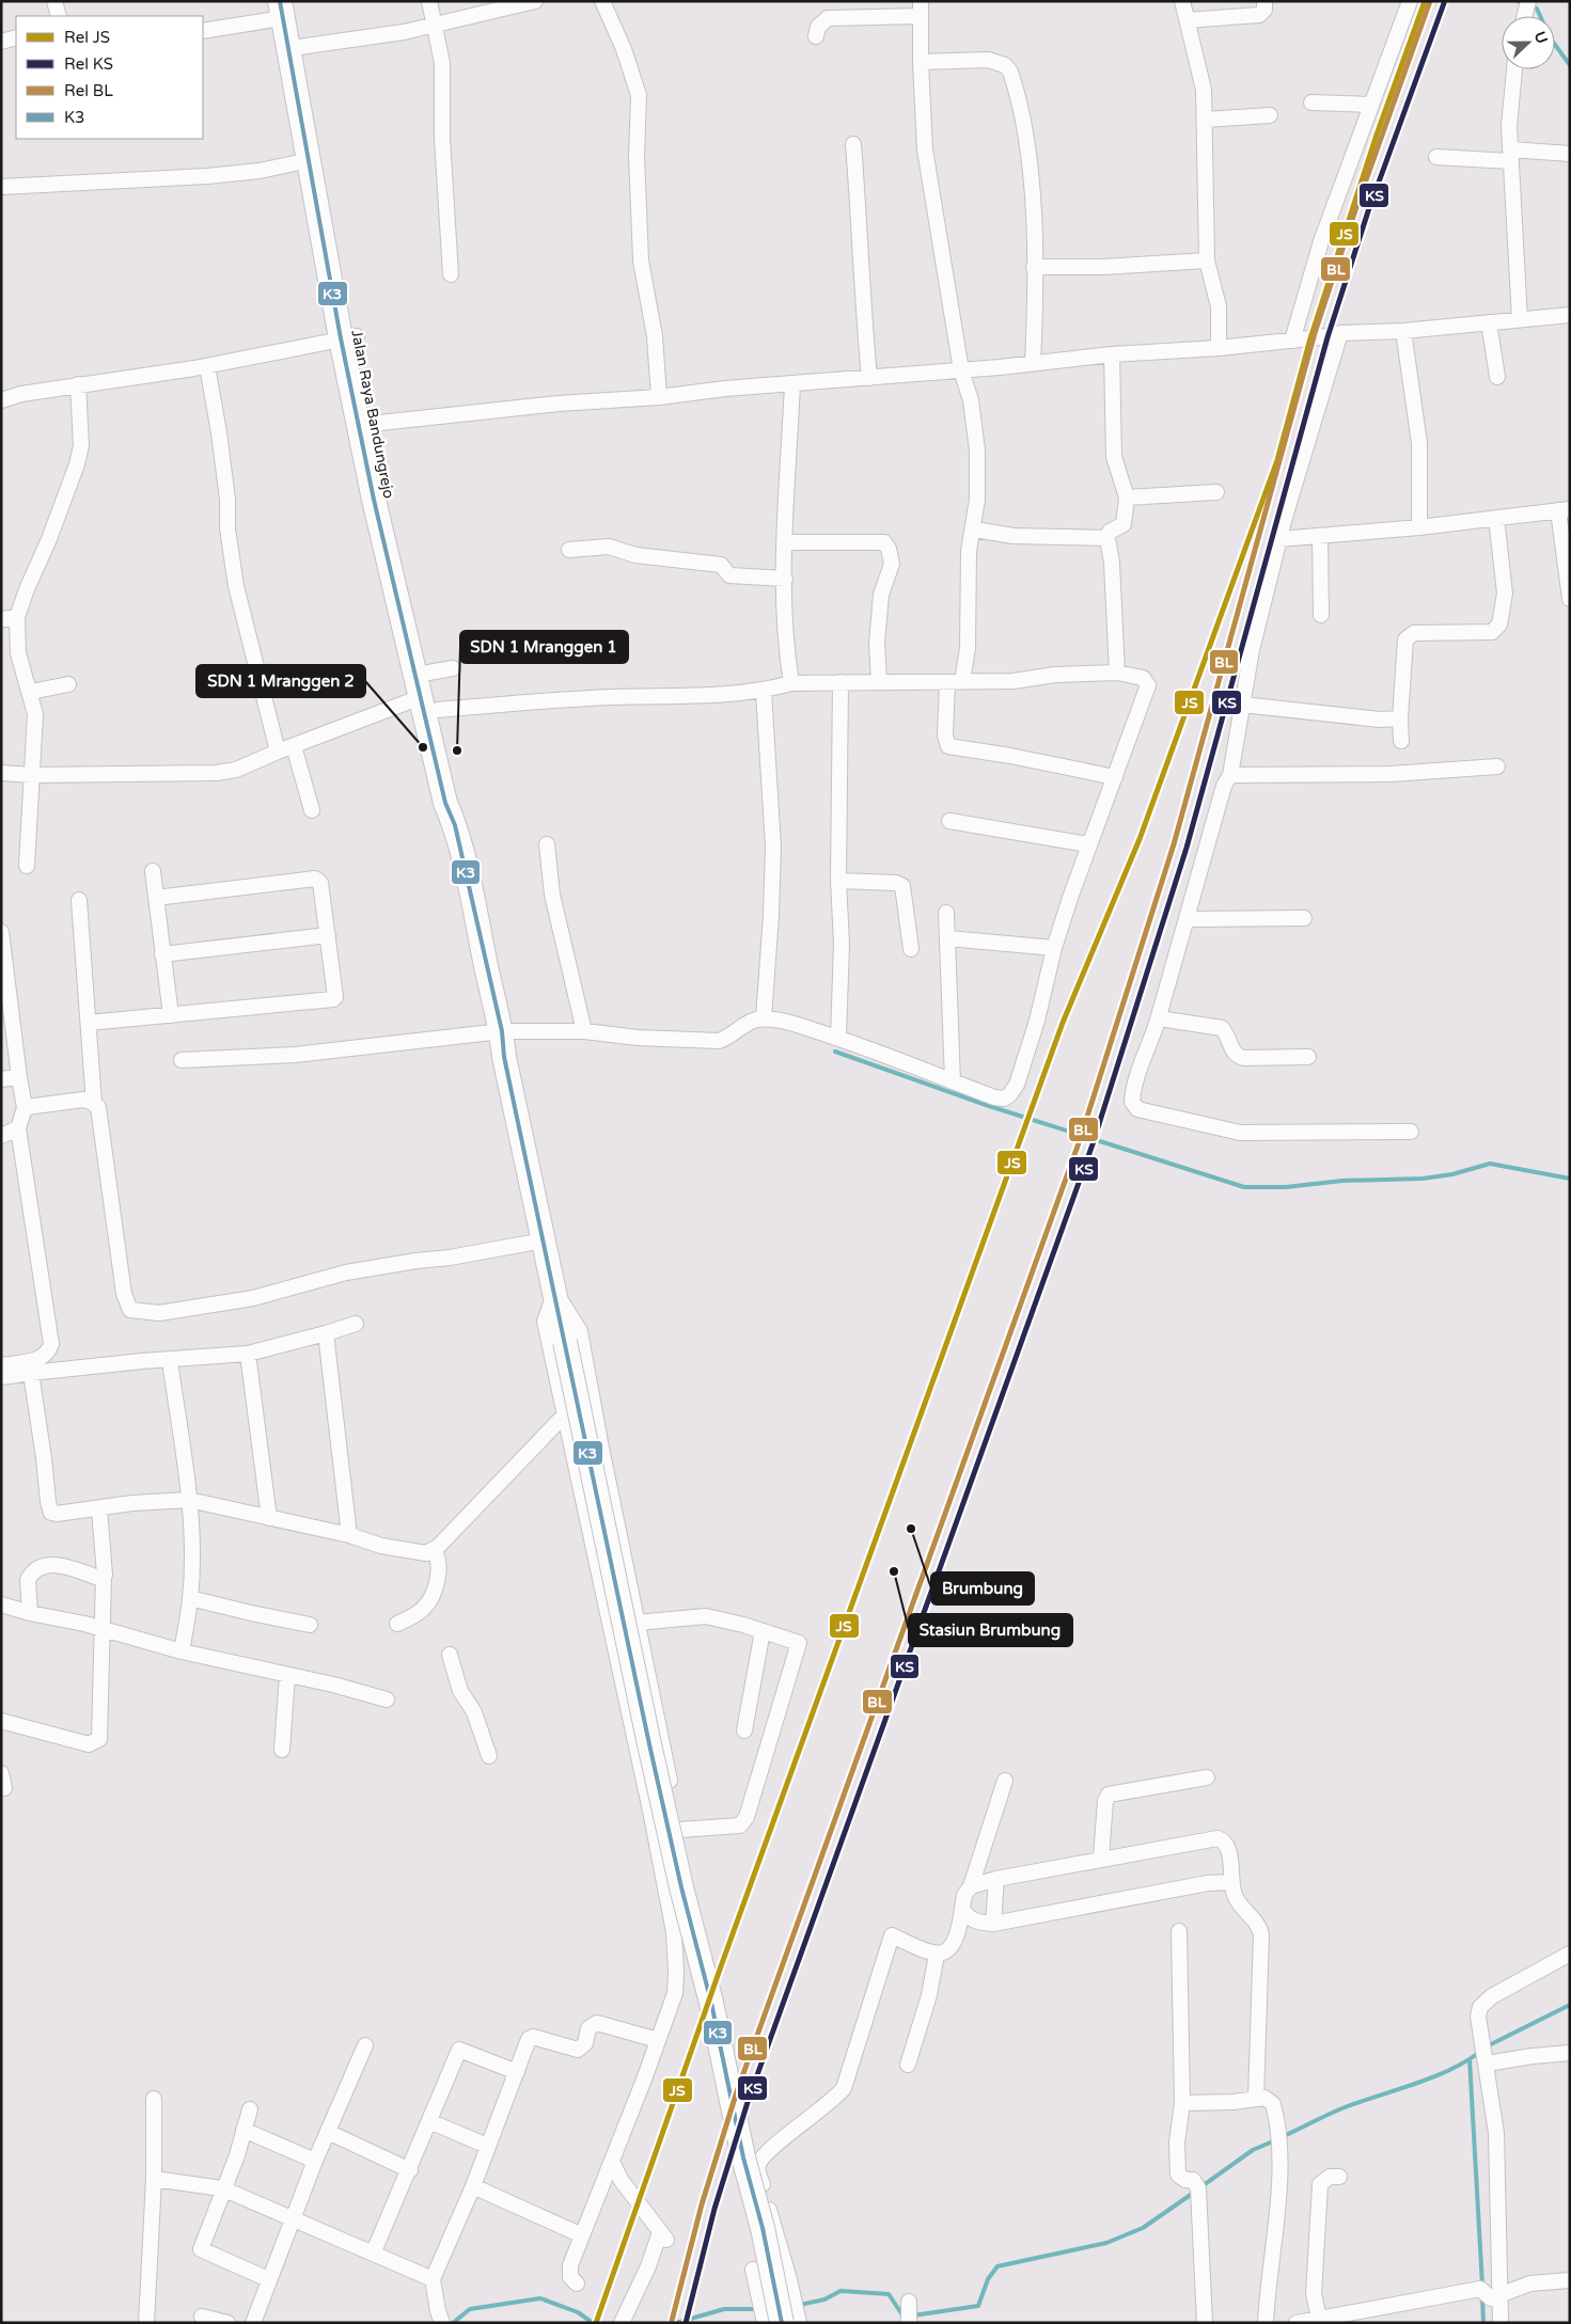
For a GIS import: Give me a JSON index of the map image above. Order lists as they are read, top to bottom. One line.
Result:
{"streets":{"main road":["Jalan Raya Bandungrejo"]},"places":["SDN 1 Mranggen 2","SDN 1 Mranggen 1","Brumbung","Stasiun Brumbung"],"lines":["rail line JS","rail line BL","transit line K3","rail line KS"],"legend":["Rel JS","Rel KS","Rel BL","K3"],"north":"right"}
